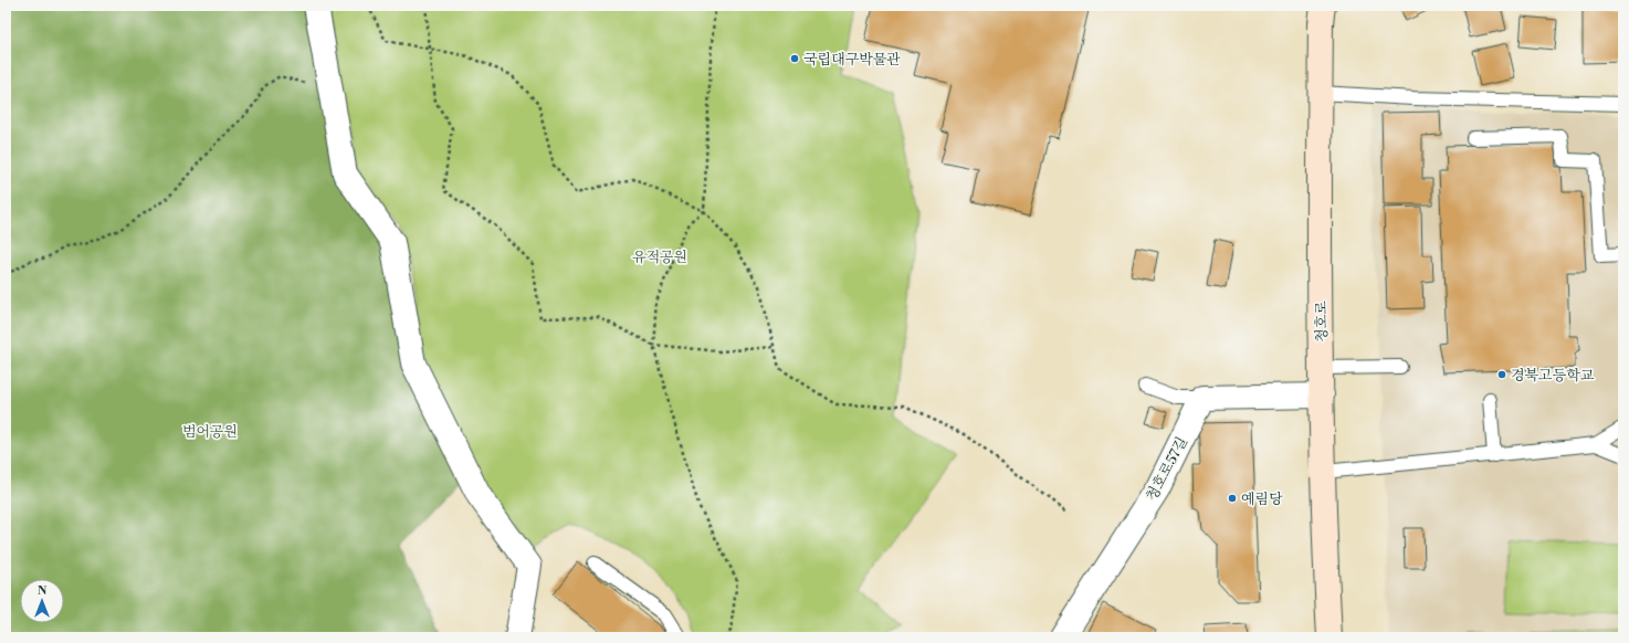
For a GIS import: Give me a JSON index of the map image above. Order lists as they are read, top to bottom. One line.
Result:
{"streets":{"main road":["청호로"],"street":["청호로57길"]},"parks":["유적공원","범어공원"],"places":["국립대구박물관","경북고등학교","예림당"],"north":"top"}
